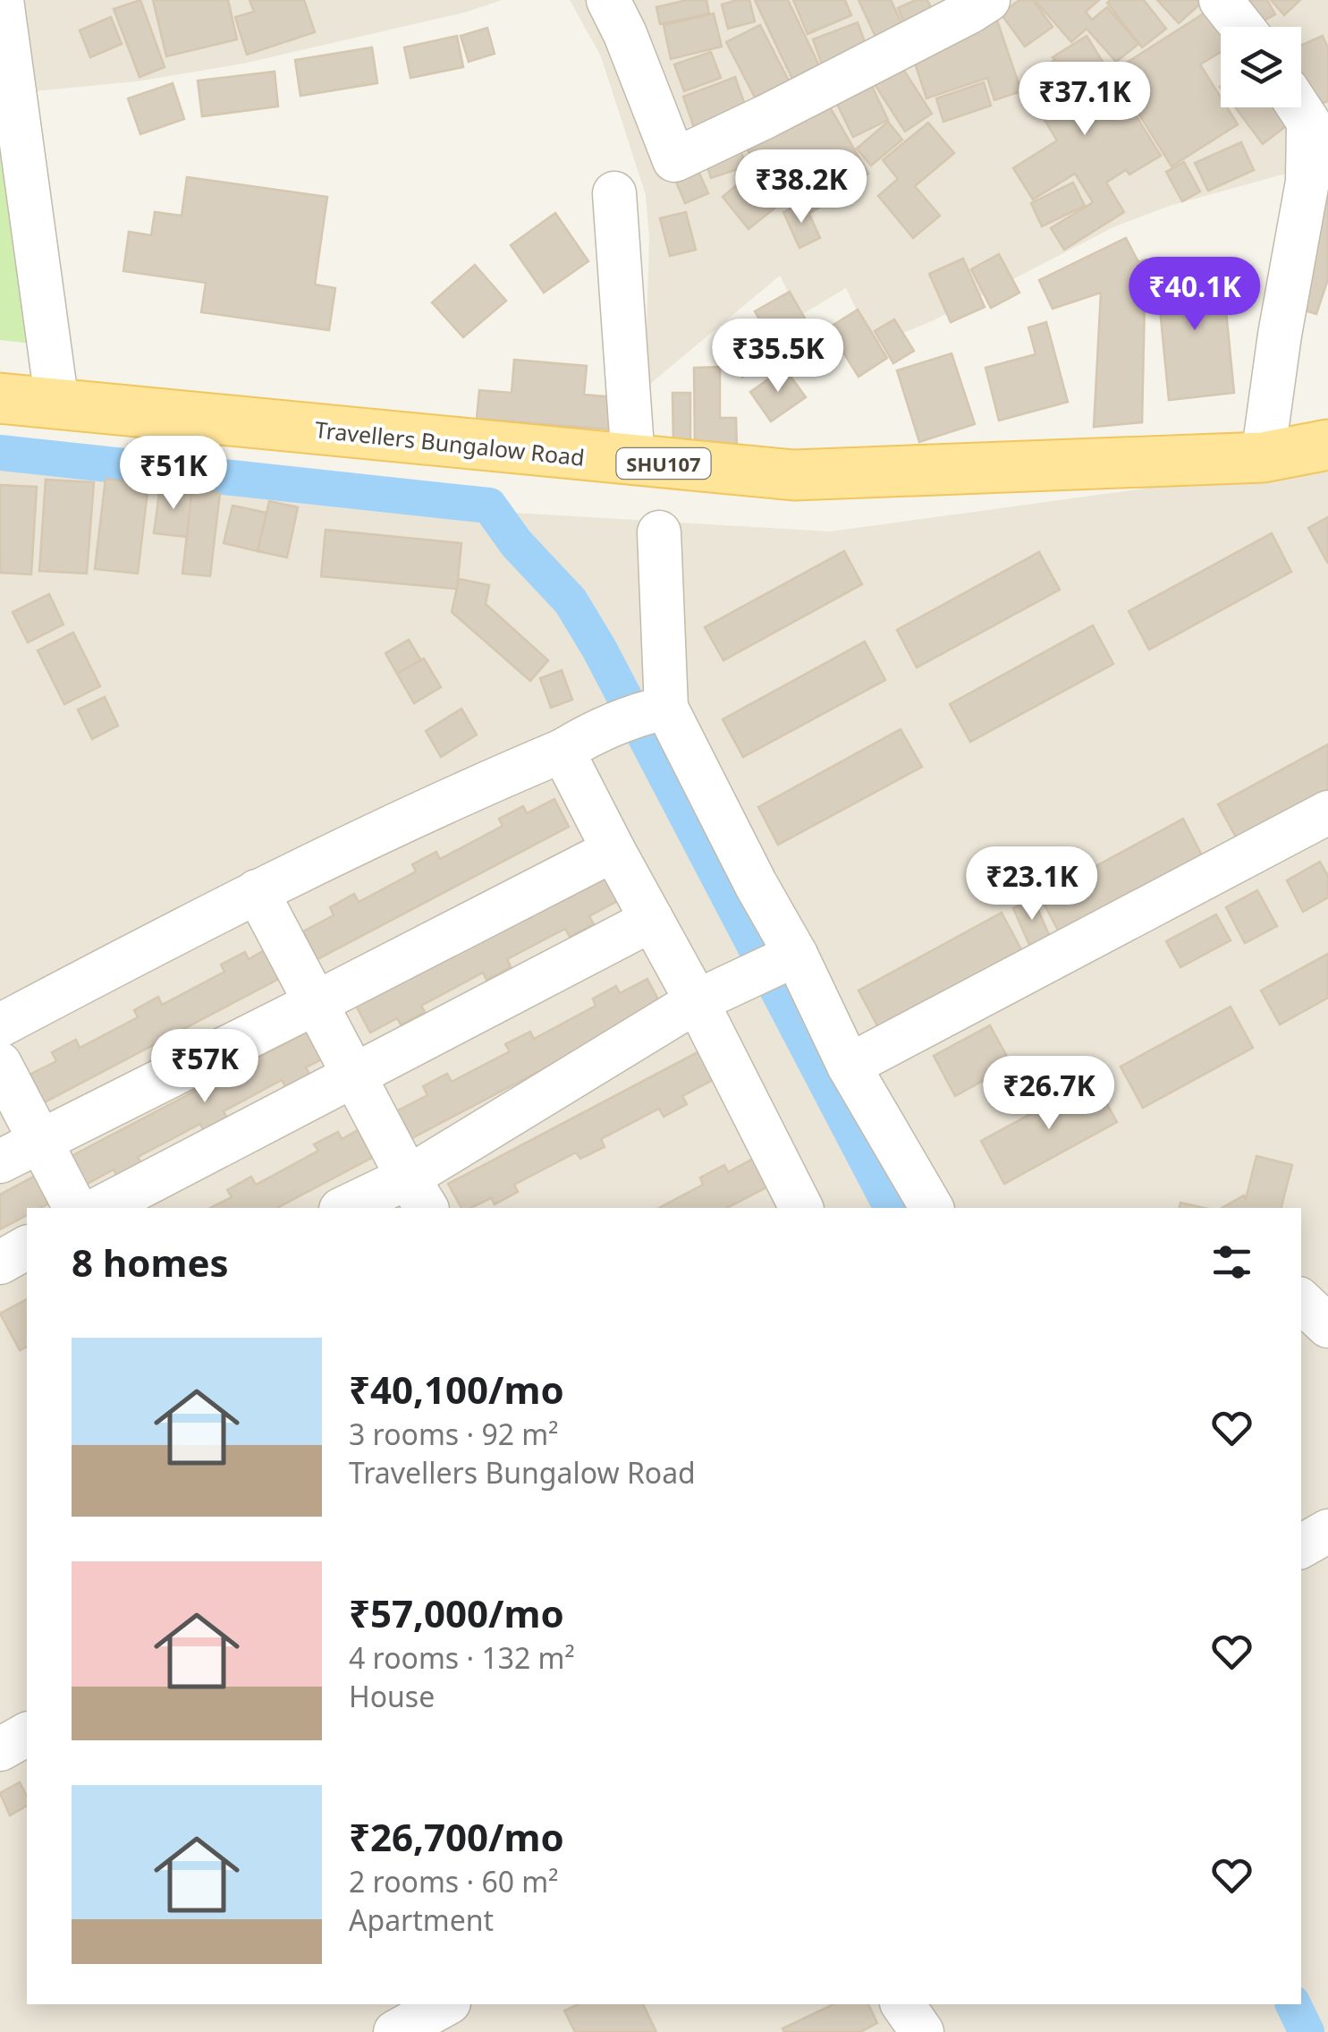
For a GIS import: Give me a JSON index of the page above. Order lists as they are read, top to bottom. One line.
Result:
{"streets":{"main road":["Travellers Bungalow Road","SHU107"]},"page":{"price":["₹37.1K","₹38.2K","₹40.1K","₹35.5K","₹51K","₹23.1K","₹57K","₹26.7K"],"heading":"8 homes","list":[{"name":"₹40,100/mo","note":"3 rooms · 92 m² · Travellers Bungalow Road"},{"name":"₹57,000/mo","note":"4 rooms · 132 m² · House"},{"name":"₹26,700/mo","note":"2 rooms · 60 m² · Apartment"}]}}
